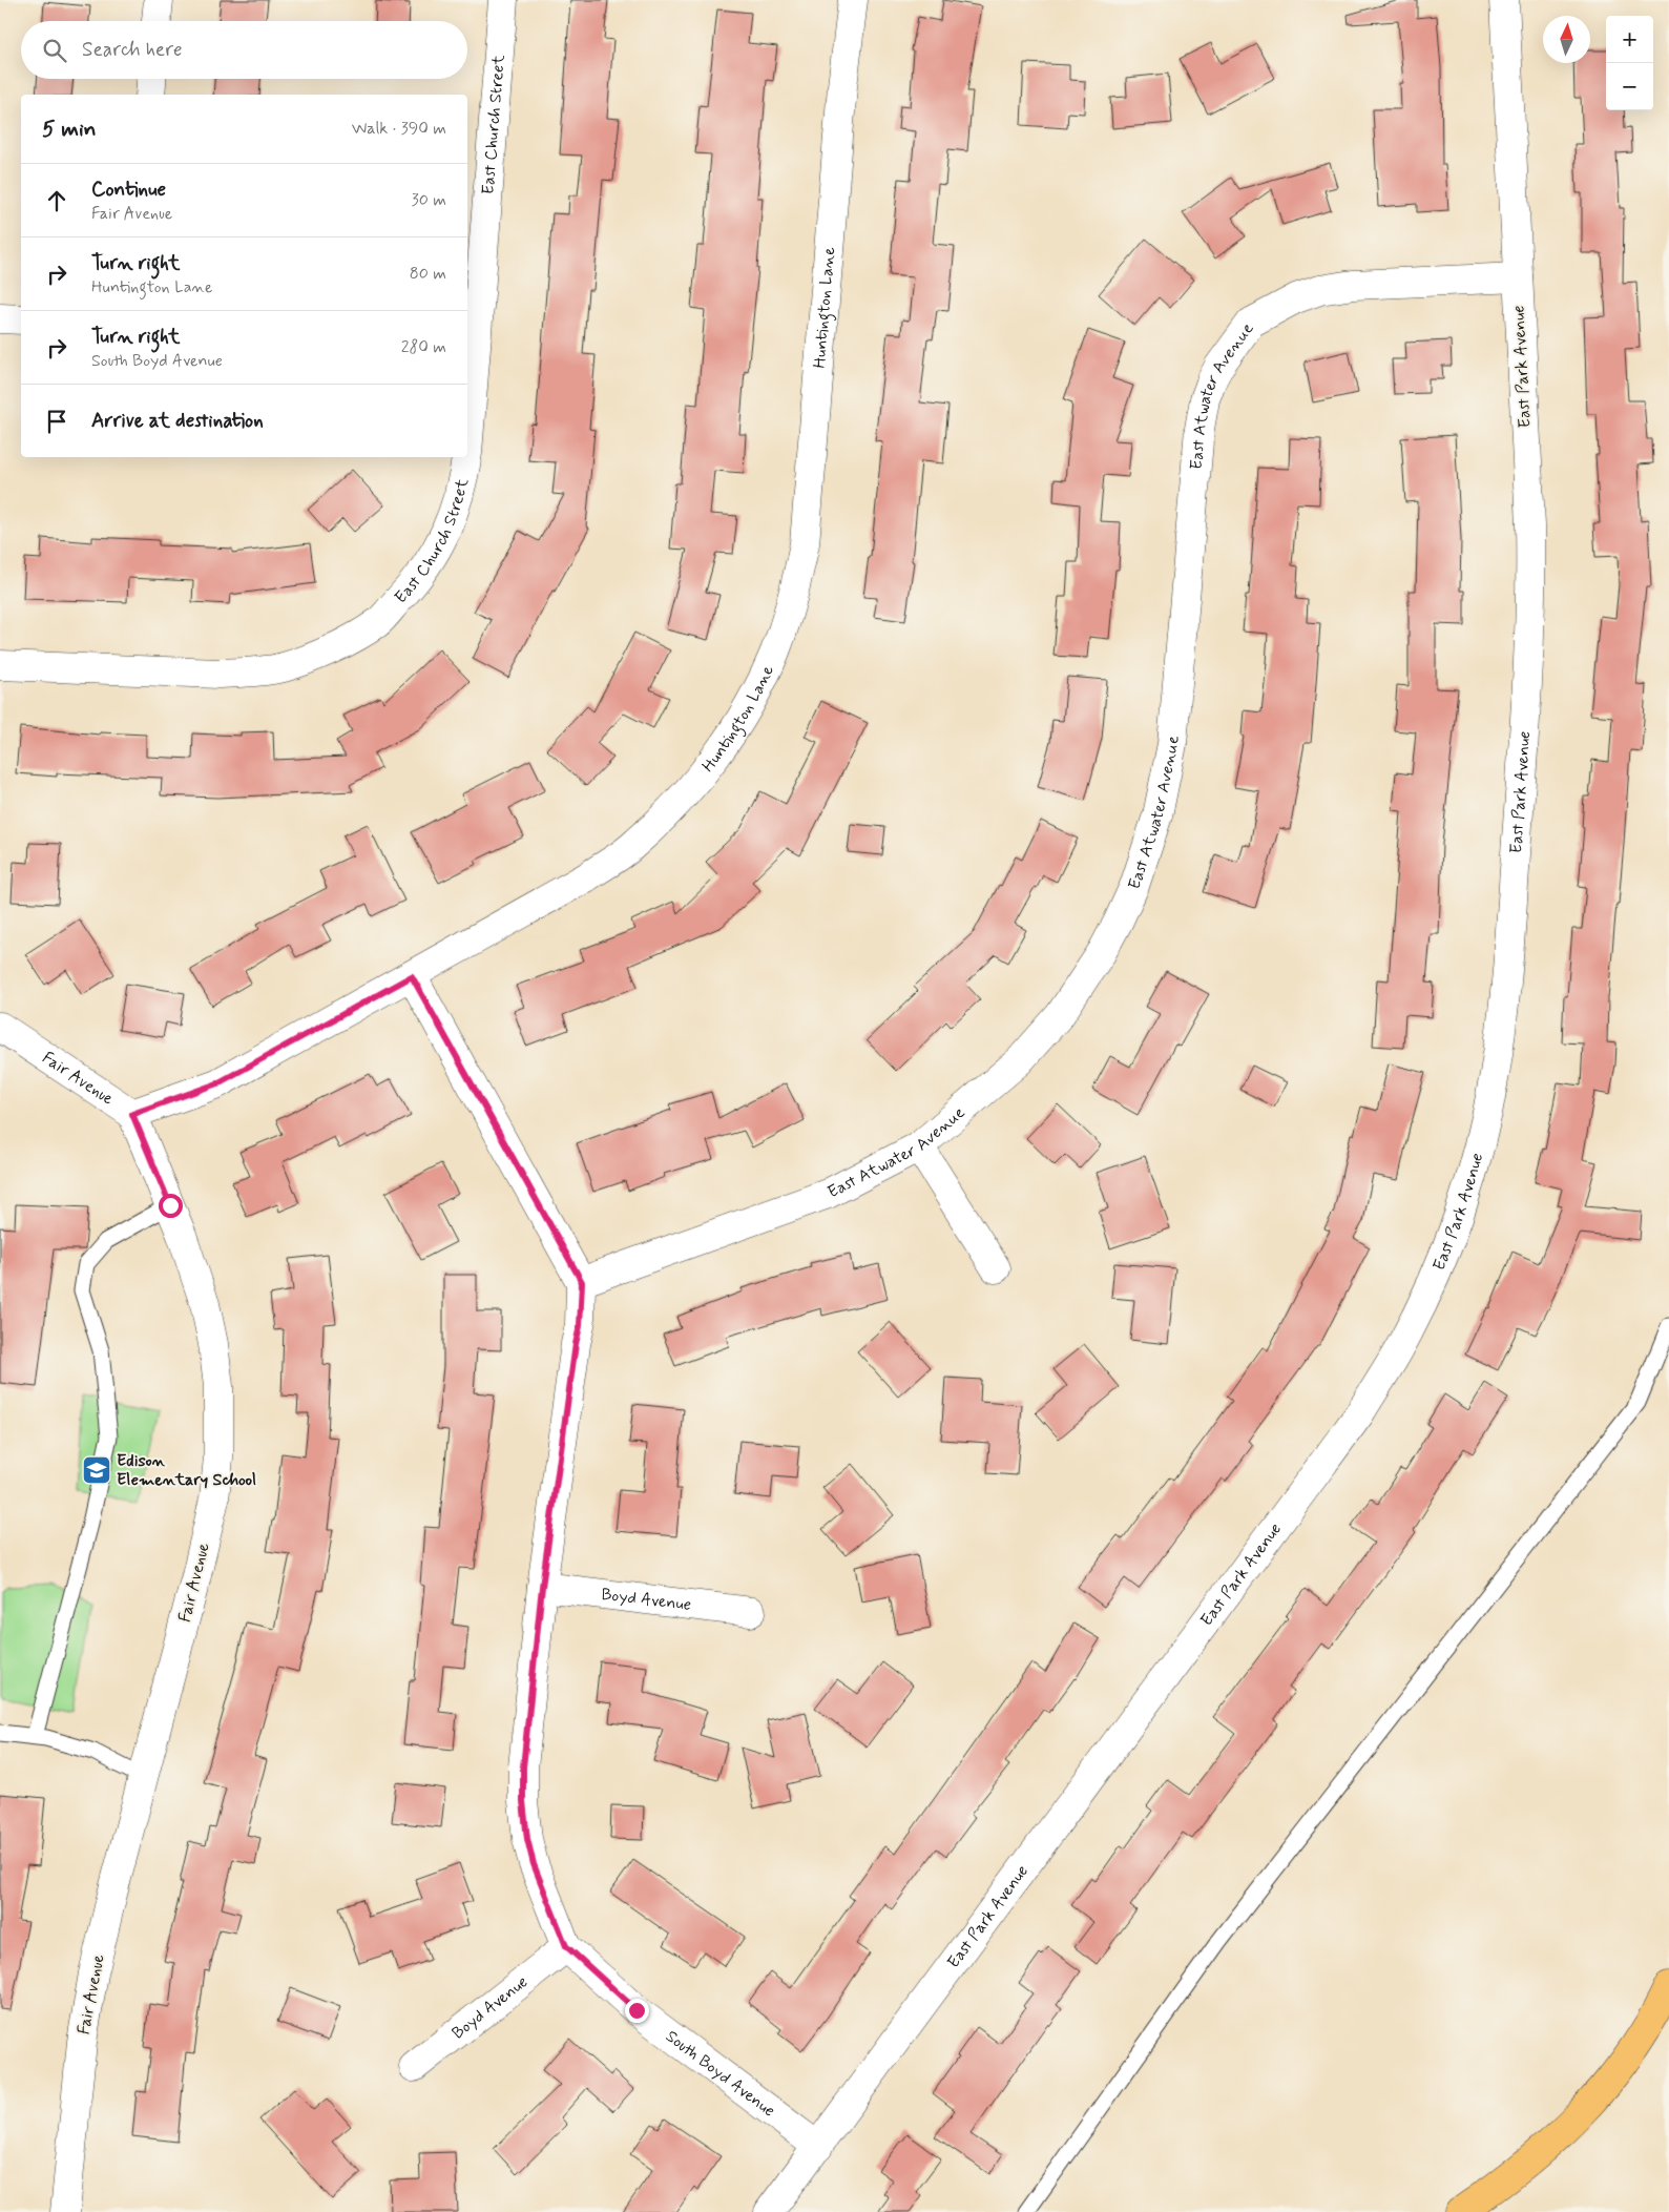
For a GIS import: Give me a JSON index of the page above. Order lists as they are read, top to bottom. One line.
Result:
{"streets":{"street":["East Church Street","Huntington Lane","East Park Avenue","East Atwater Avenue","Fair Avenue","Boyd Avenue","South Boyd Avenue"]},"crossings":[["Huntington Lane","Fair Avenue"],["East Park Avenue","East Atwater Avenue"],["East Park Avenue","South Boyd Avenue"],["East Atwater Avenue","South Boyd Avenue"],["Boyd Avenue","South Boyd Avenue"]],"places":{"school or university":["Edison Elementary School"]},"north":"top","page":{"map_buttons":["+","−"],"search":"Search here","heading":["5 min","Walk · 390 m"],"list":[["Continue","Fair Avenue","30 m"],["Turn right","Huntington Lane","80 m"],["Turn right","South Boyd Avenue","280 m"],"Arrive at destination"]}}
